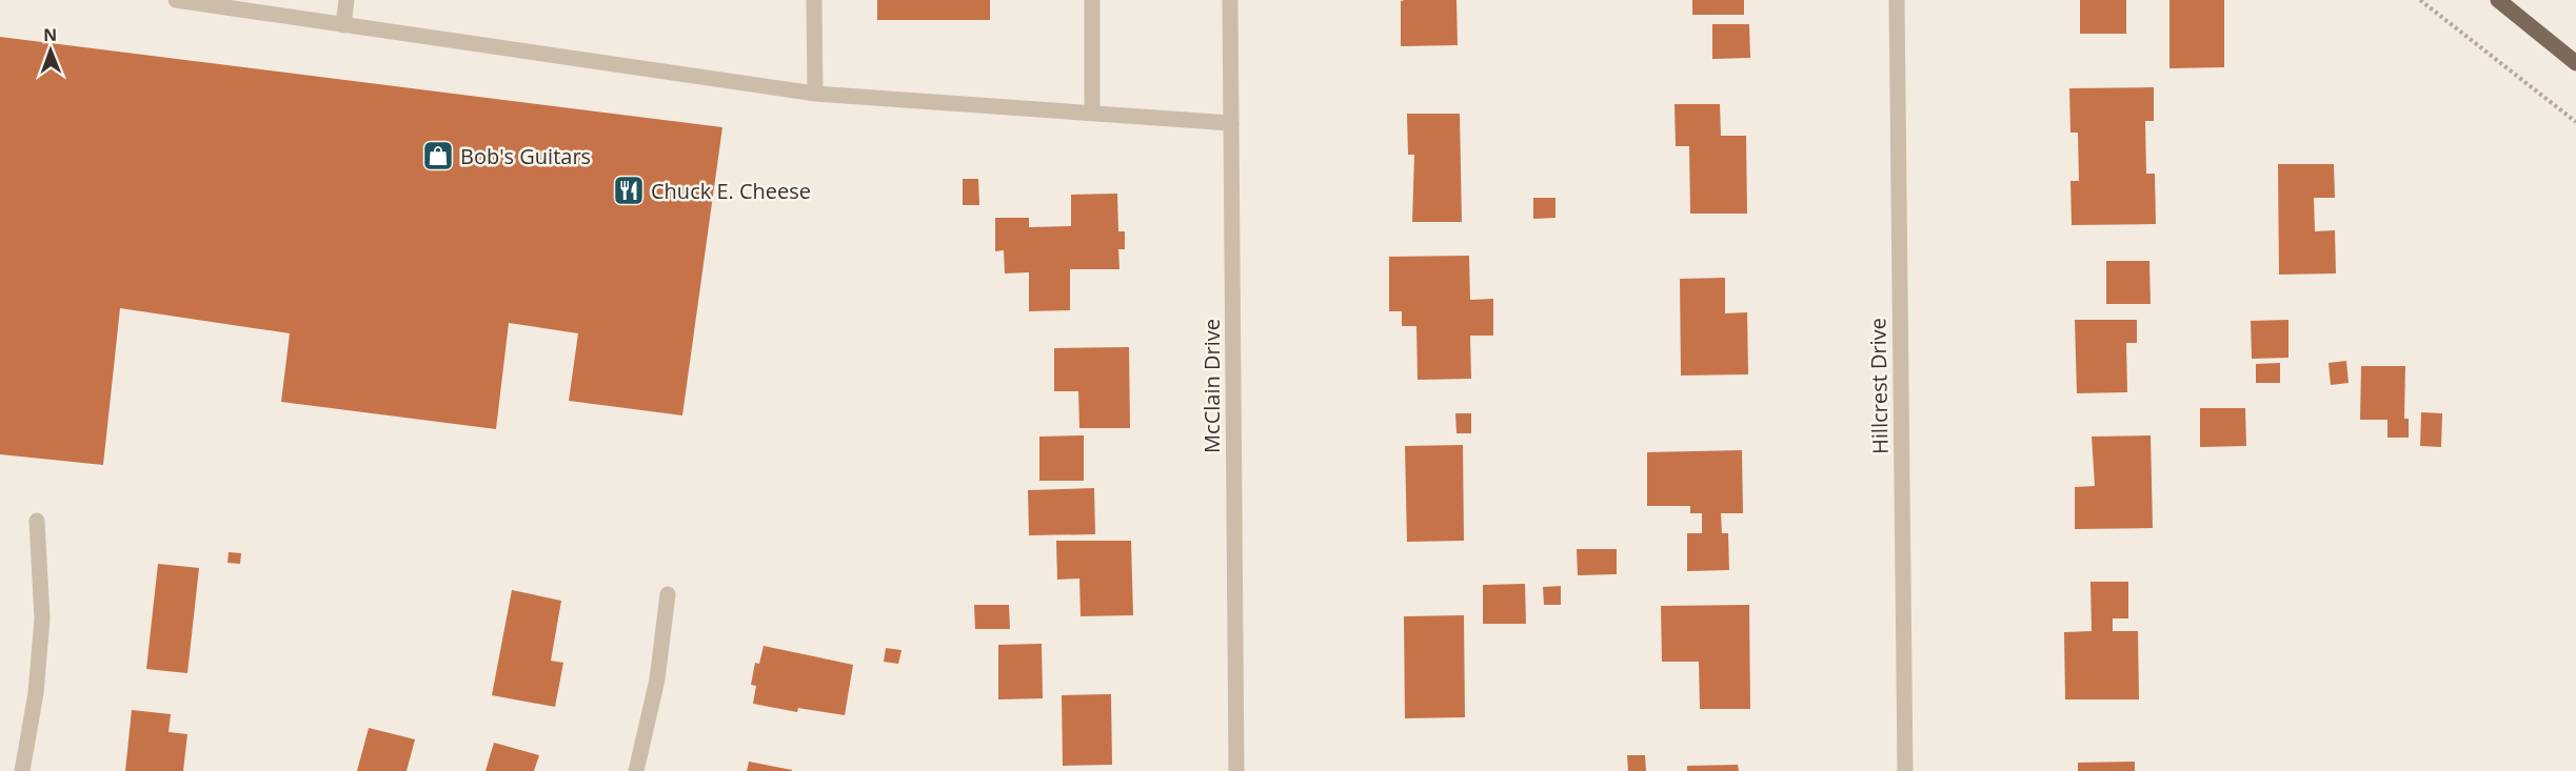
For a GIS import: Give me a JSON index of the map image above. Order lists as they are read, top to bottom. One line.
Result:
{"streets":{"street":["McClain Drive","Hillcrest Drive"]},"places":{"shop":["Bob's Guitars"],"restaurant":["Chuck E. Cheese"]},"north":"top"}
